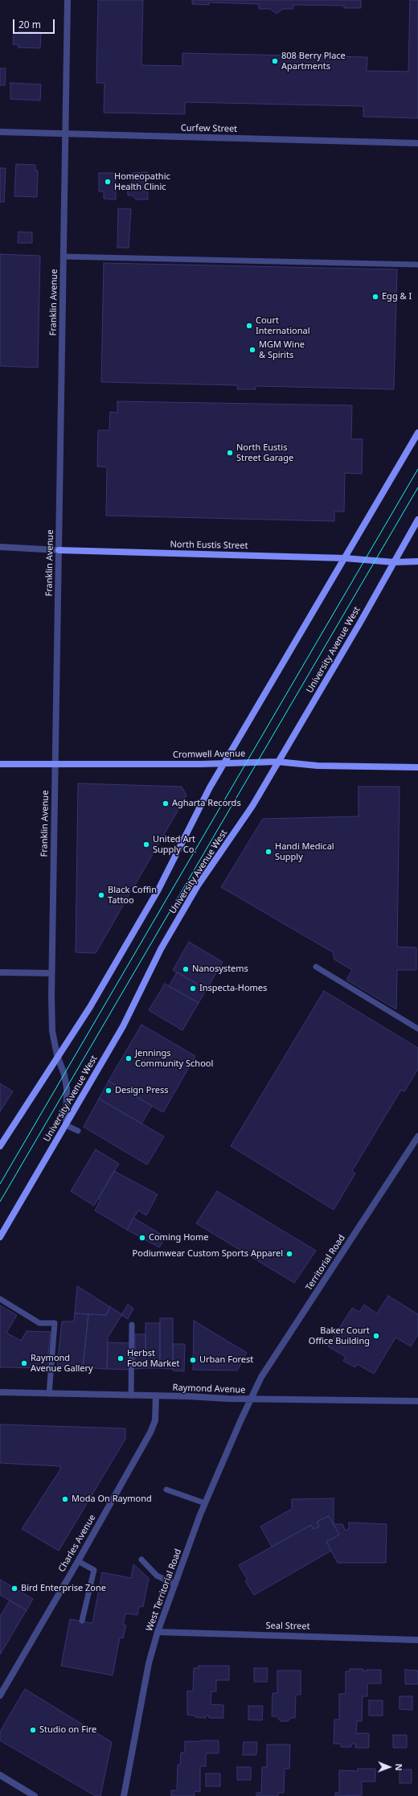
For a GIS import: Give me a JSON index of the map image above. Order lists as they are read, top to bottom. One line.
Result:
{"streets":{"main road":["North Eustis Street","University Avenue West","Cromwell Avenue"],"street":["Curfew Street","Franklin Avenue","Territorial Road","Raymond Avenue","Charles Avenue","West Territorial Road","Seal Street"]},"crossings":[["Curfew Street","Franklin Avenue"],["Franklin Avenue","North Eustis Street"],["Franklin Avenue","University Avenue West"],["Franklin Avenue","Cromwell Avenue"],["North Eustis Street","University Avenue West"],["University Avenue West","Cromwell Avenue"],["Territorial Road","Raymond Avenue"],["Territorial Road","West Territorial Road"],["Raymond Avenue","Charles Avenue"],["Raymond Avenue","West Territorial Road"],["West Territorial Road","Seal Street"]],"places":["808 Berry Place Apartments","Homeopathic Health Clinic","Egg & I","Court International","MGM Wine & Spirits","North Eustis Street Garage","Agharta Records","United Art Supply Co.","Handi Medical Supply","Black Coffin Tattoo","Nanosystems","Inspecta-Homes","Jennings Community School","Design Press","Coming Home","Podiumwear Custom Sports Apparel","Baker Court Office Building","Herbst Food Market","Urban Forest","Raymond Avenue Gallery","Moda On Raymond","Bird Enterprise Zone","Studio on Fire"],"scale_bar":"20 m","north":"right"}
